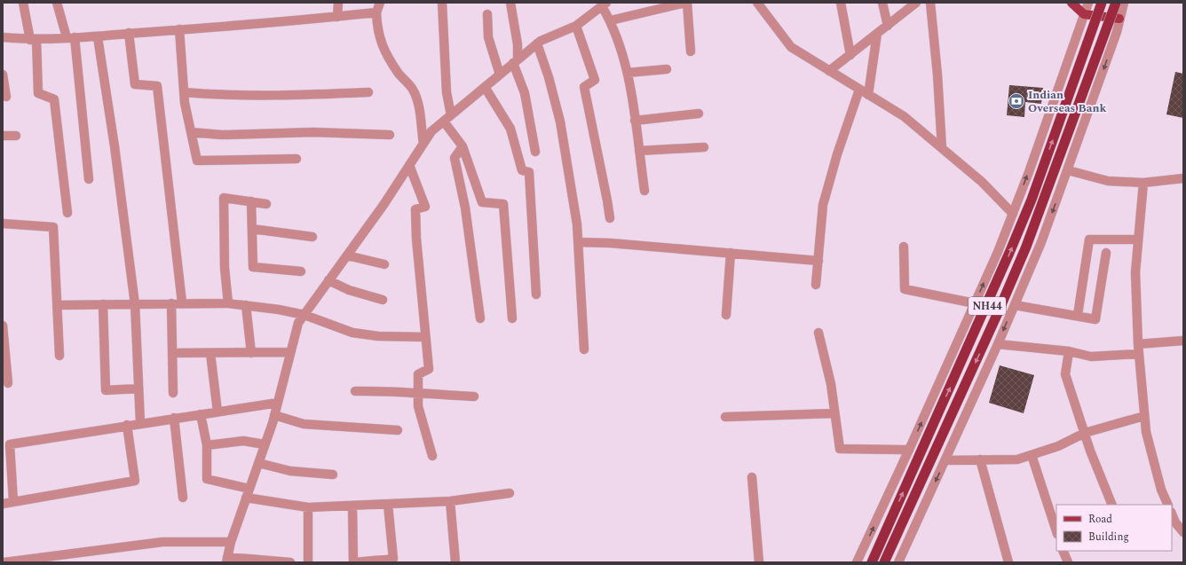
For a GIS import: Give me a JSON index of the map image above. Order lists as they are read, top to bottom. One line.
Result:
{"streets":{"highway":["NH44"]},"places":{"bank":["Indian Overseas Bank"]},"legend":["Road","Building"]}
